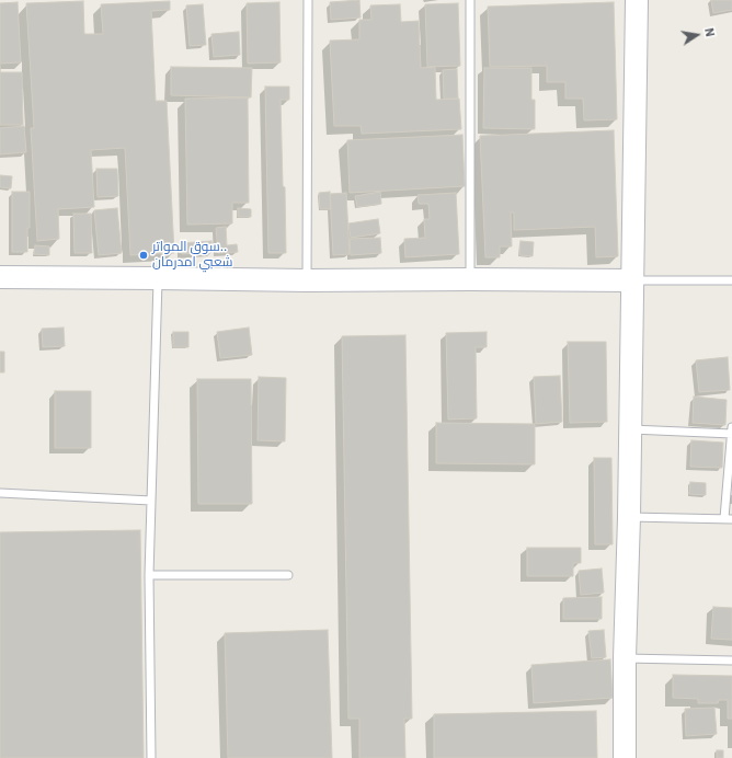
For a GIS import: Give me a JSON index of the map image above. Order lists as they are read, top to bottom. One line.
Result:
{"places":["سوق المواتر.. شعبي امدرمان"],"north":"right"}
